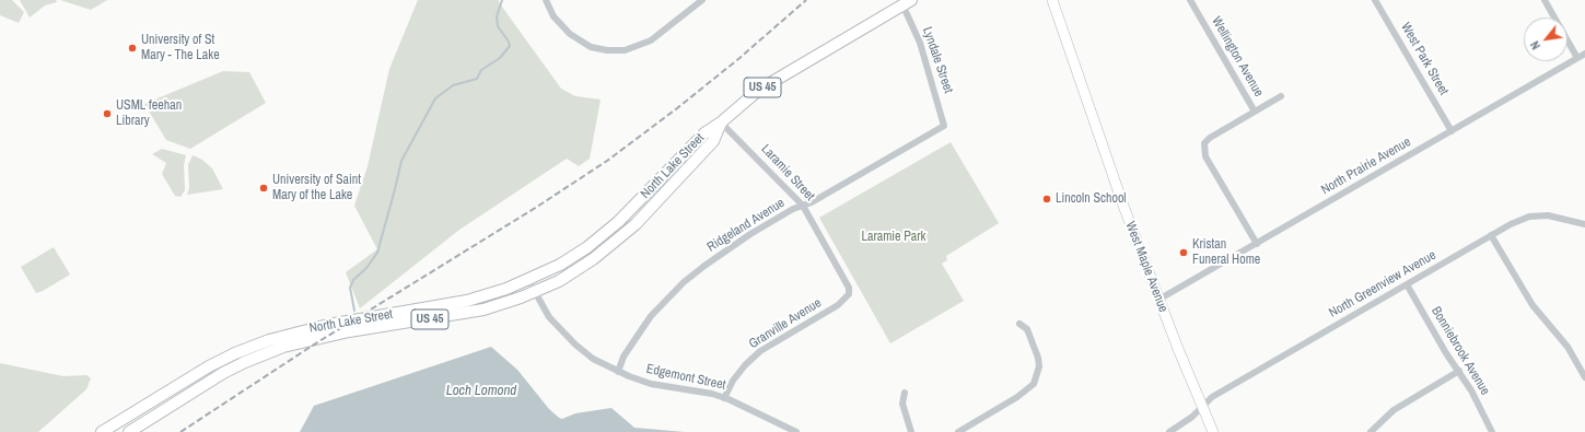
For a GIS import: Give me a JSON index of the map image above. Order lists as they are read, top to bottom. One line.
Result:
{"streets":{"main road":["US 45","North Lake Street","West Maple Avenue"],"street":["Wellington Avenue","West Park Street","Lyndale Street","North Prairie Avenue","Laramie Street","Ridgeland Avenue","North Greenview Avenue","Granville Avenue","Bonniebrook Avenue","Edgemont Street"]},"crossings":[["Wellington Avenue","North Prairie Avenue"],["West Park Street","North Prairie Avenue"],["Lyndale Street","North Lake Street"],["Lyndale Street","Ridgeland Avenue"],["North Lake Street","Laramie Street"],["North Lake Street","Edgemont Street"],["North Prairie Avenue","West Maple Avenue"],["Laramie Street","Ridgeland Avenue"],["Laramie Street","Granville Avenue"],["Ridgeland Avenue","Edgemont Street"],["West Maple Avenue","North Greenview Avenue"],["North Greenview Avenue","Bonniebrook Avenue"],["Granville Avenue","Edgemont Street"]],"water":["Loch Lomond"],"parks":["Laramie Park"],"places":["University of St Mary - The Lake","USML feehan Library","University of Saint Mary of the Lake","Lincoln School","Kristan Funeral Home"],"north":"bottom left"}
